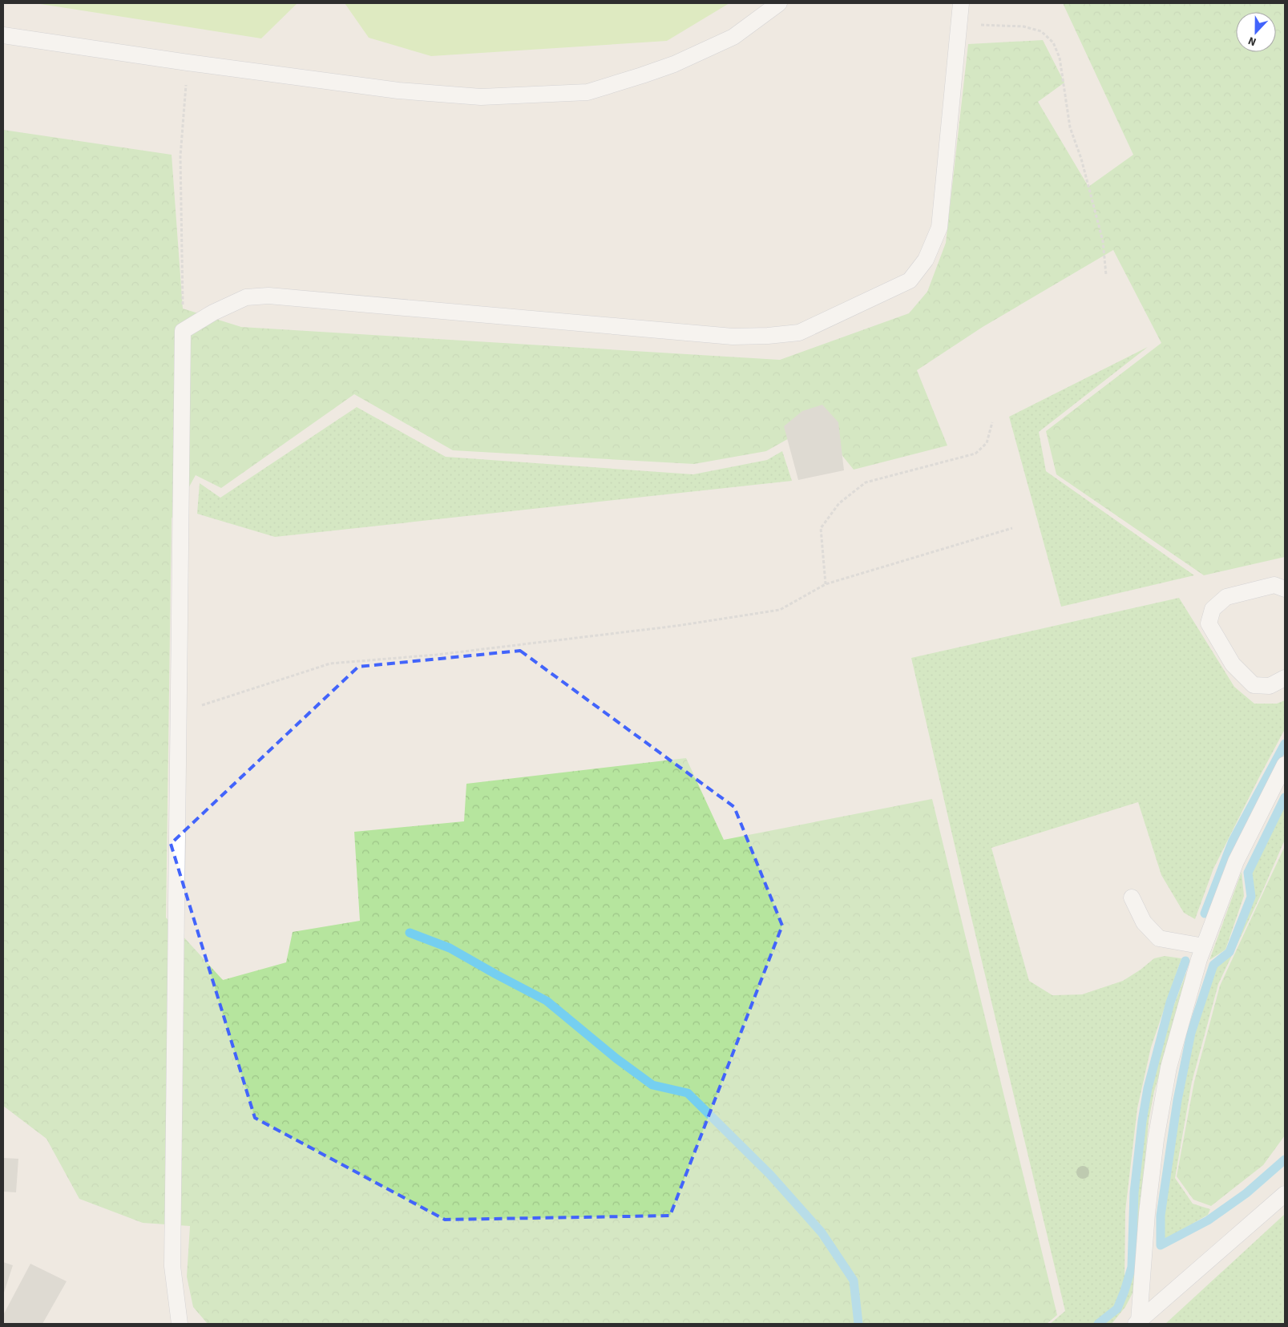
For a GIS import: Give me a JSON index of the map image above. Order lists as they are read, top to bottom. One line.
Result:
{"north":"bottom"}
